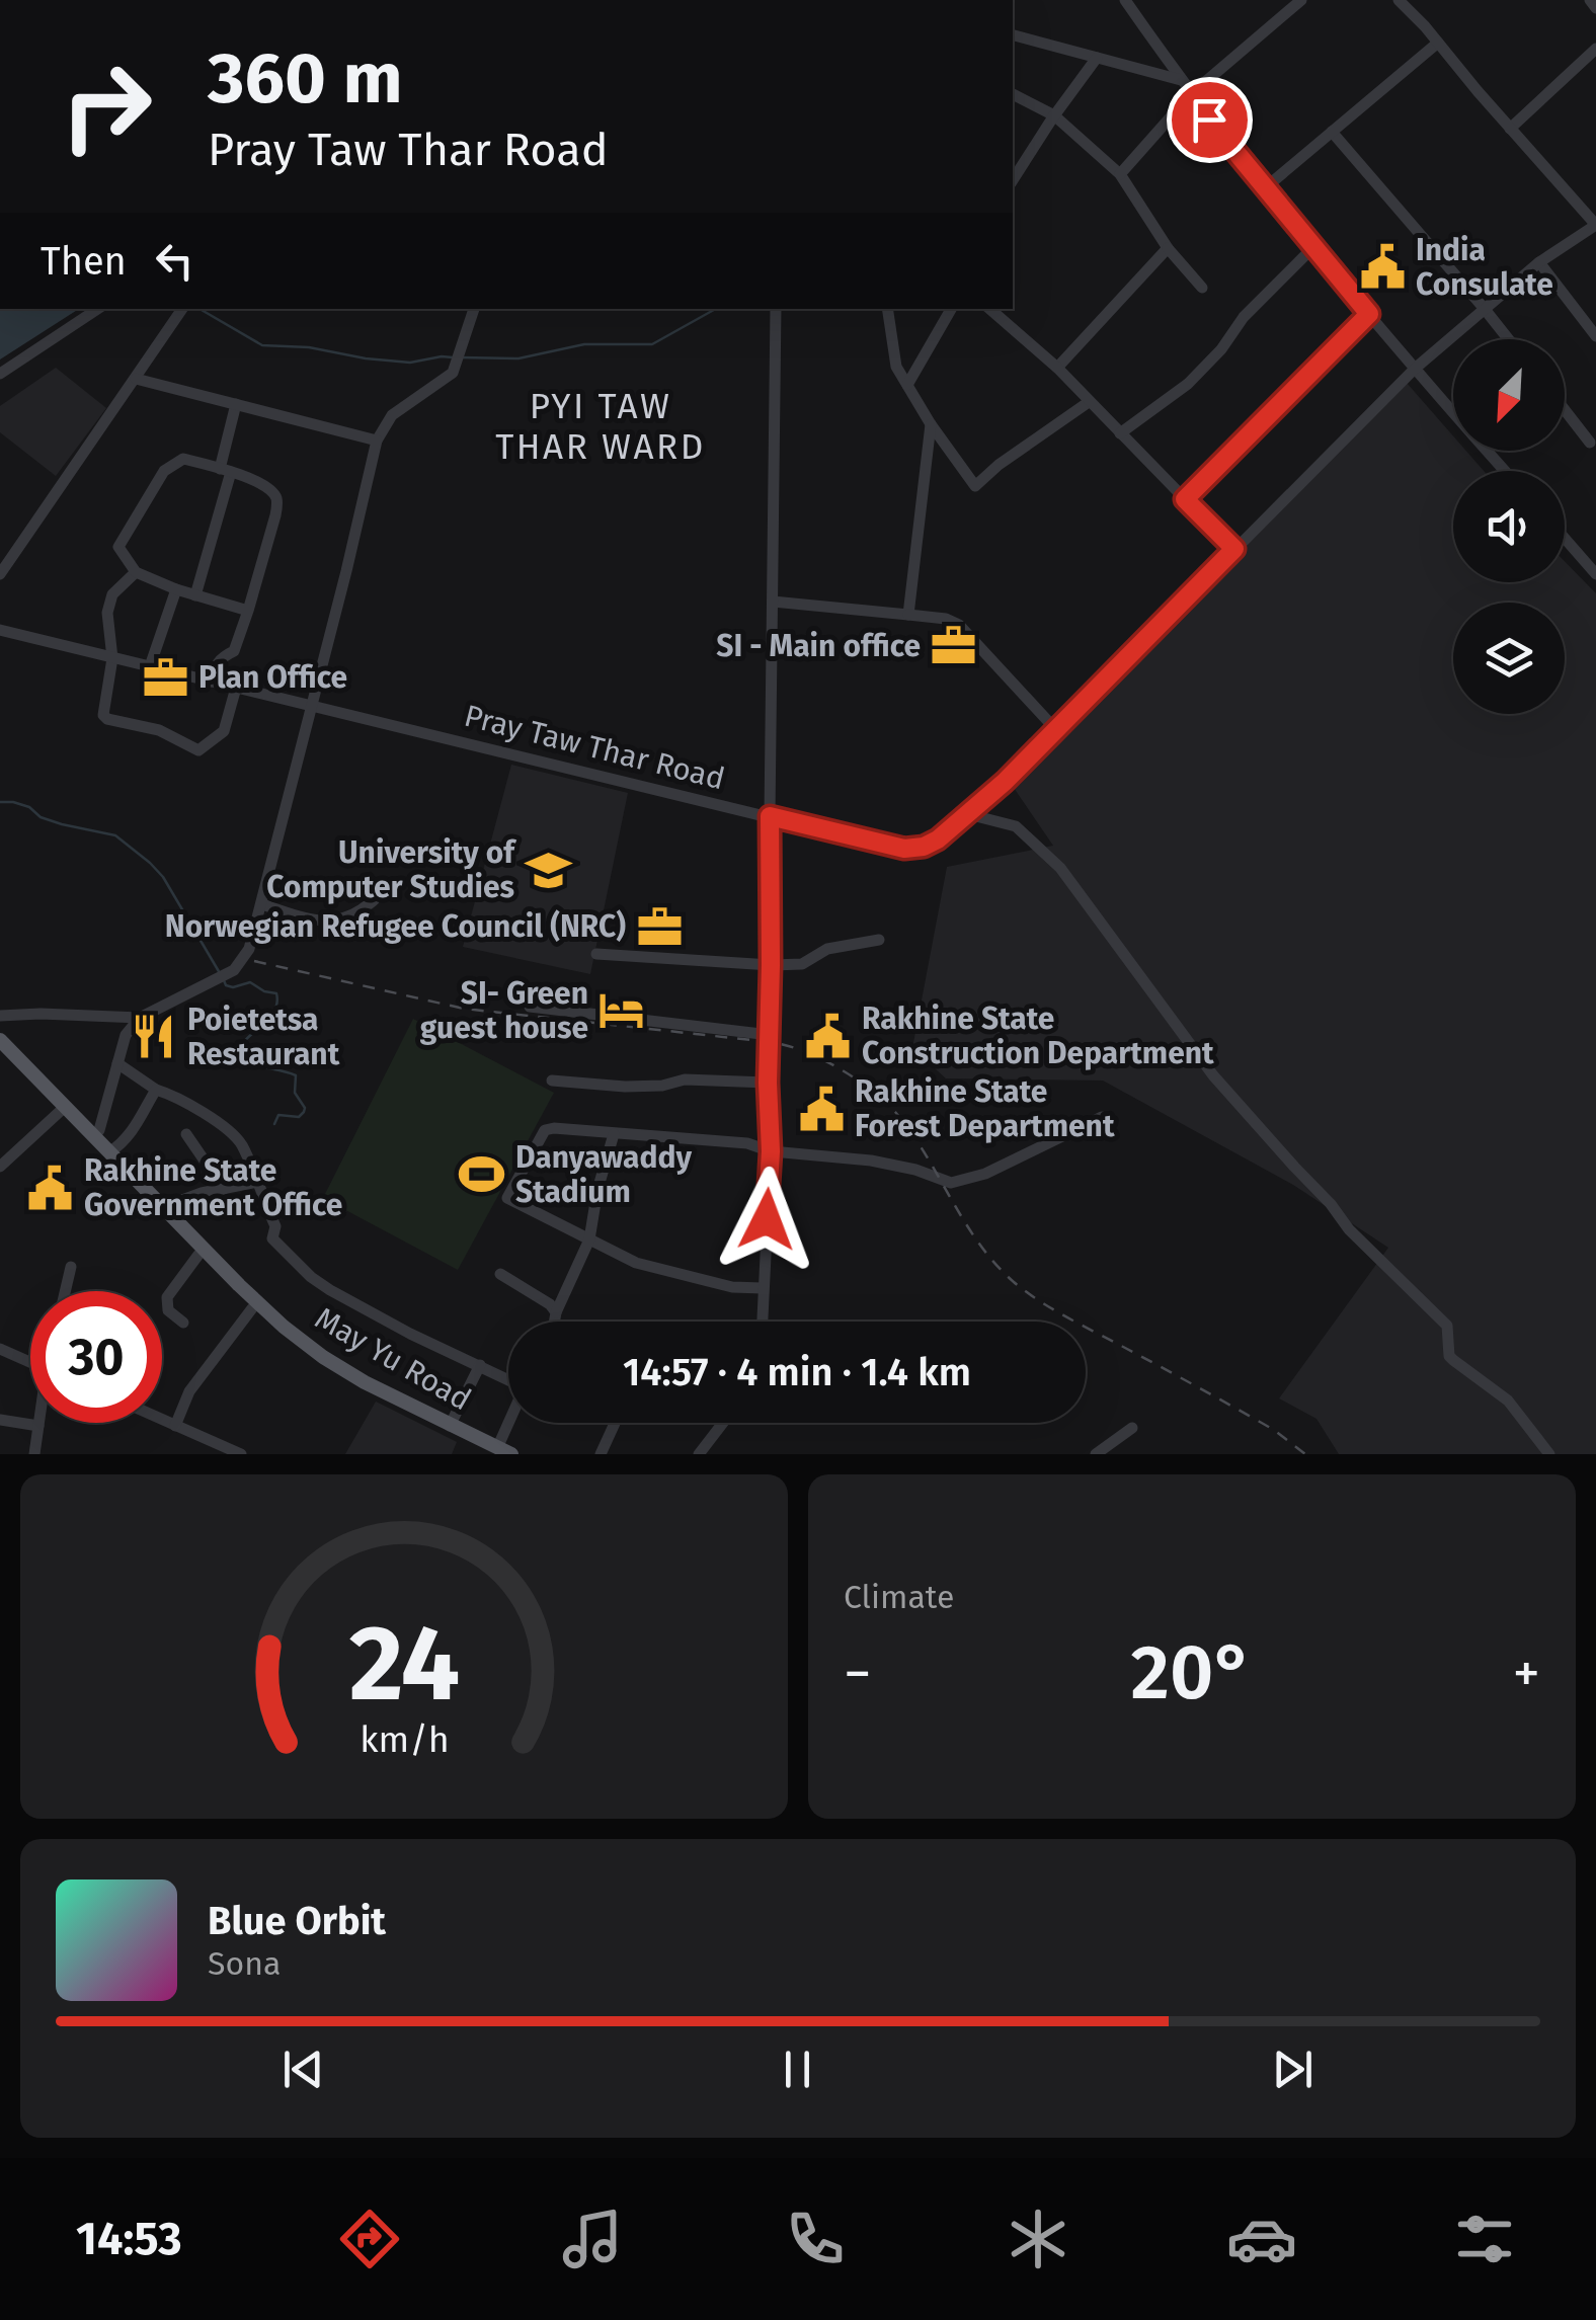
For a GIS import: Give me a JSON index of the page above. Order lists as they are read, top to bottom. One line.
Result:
{"streets":{"main road":["May Yu Road"],"street":["Pray Taw Thar Road"]},"districts":["PYI TAW THAR WARD"],"places":{"public building":["India Consulate","Rakhine State Construction Department","Rakhine State Forest Department","Rakhine State Government Office"],"office":["SI - Main office","Plan Office","Norwegian Refugee Council (NRC)"],"school or university":["University of Computer Studies"],"hotel":["SI- Green guest house"],"restaurant":["Poietetsa Restaurant"],"sports":["Danyawaddy Stadium"]},"north":"bottom left","page":{"turn":["360 m","Pray Taw Thar Road"],"then":"Then","limit":"30","trip":"14:57 · 4 min · 1.4 km","tile":"Climate","heat":["−","20°","+"],"song":["Blue Orbit","Sona"],"tabs":"14:53","gauge":["24","km/h"]}}
